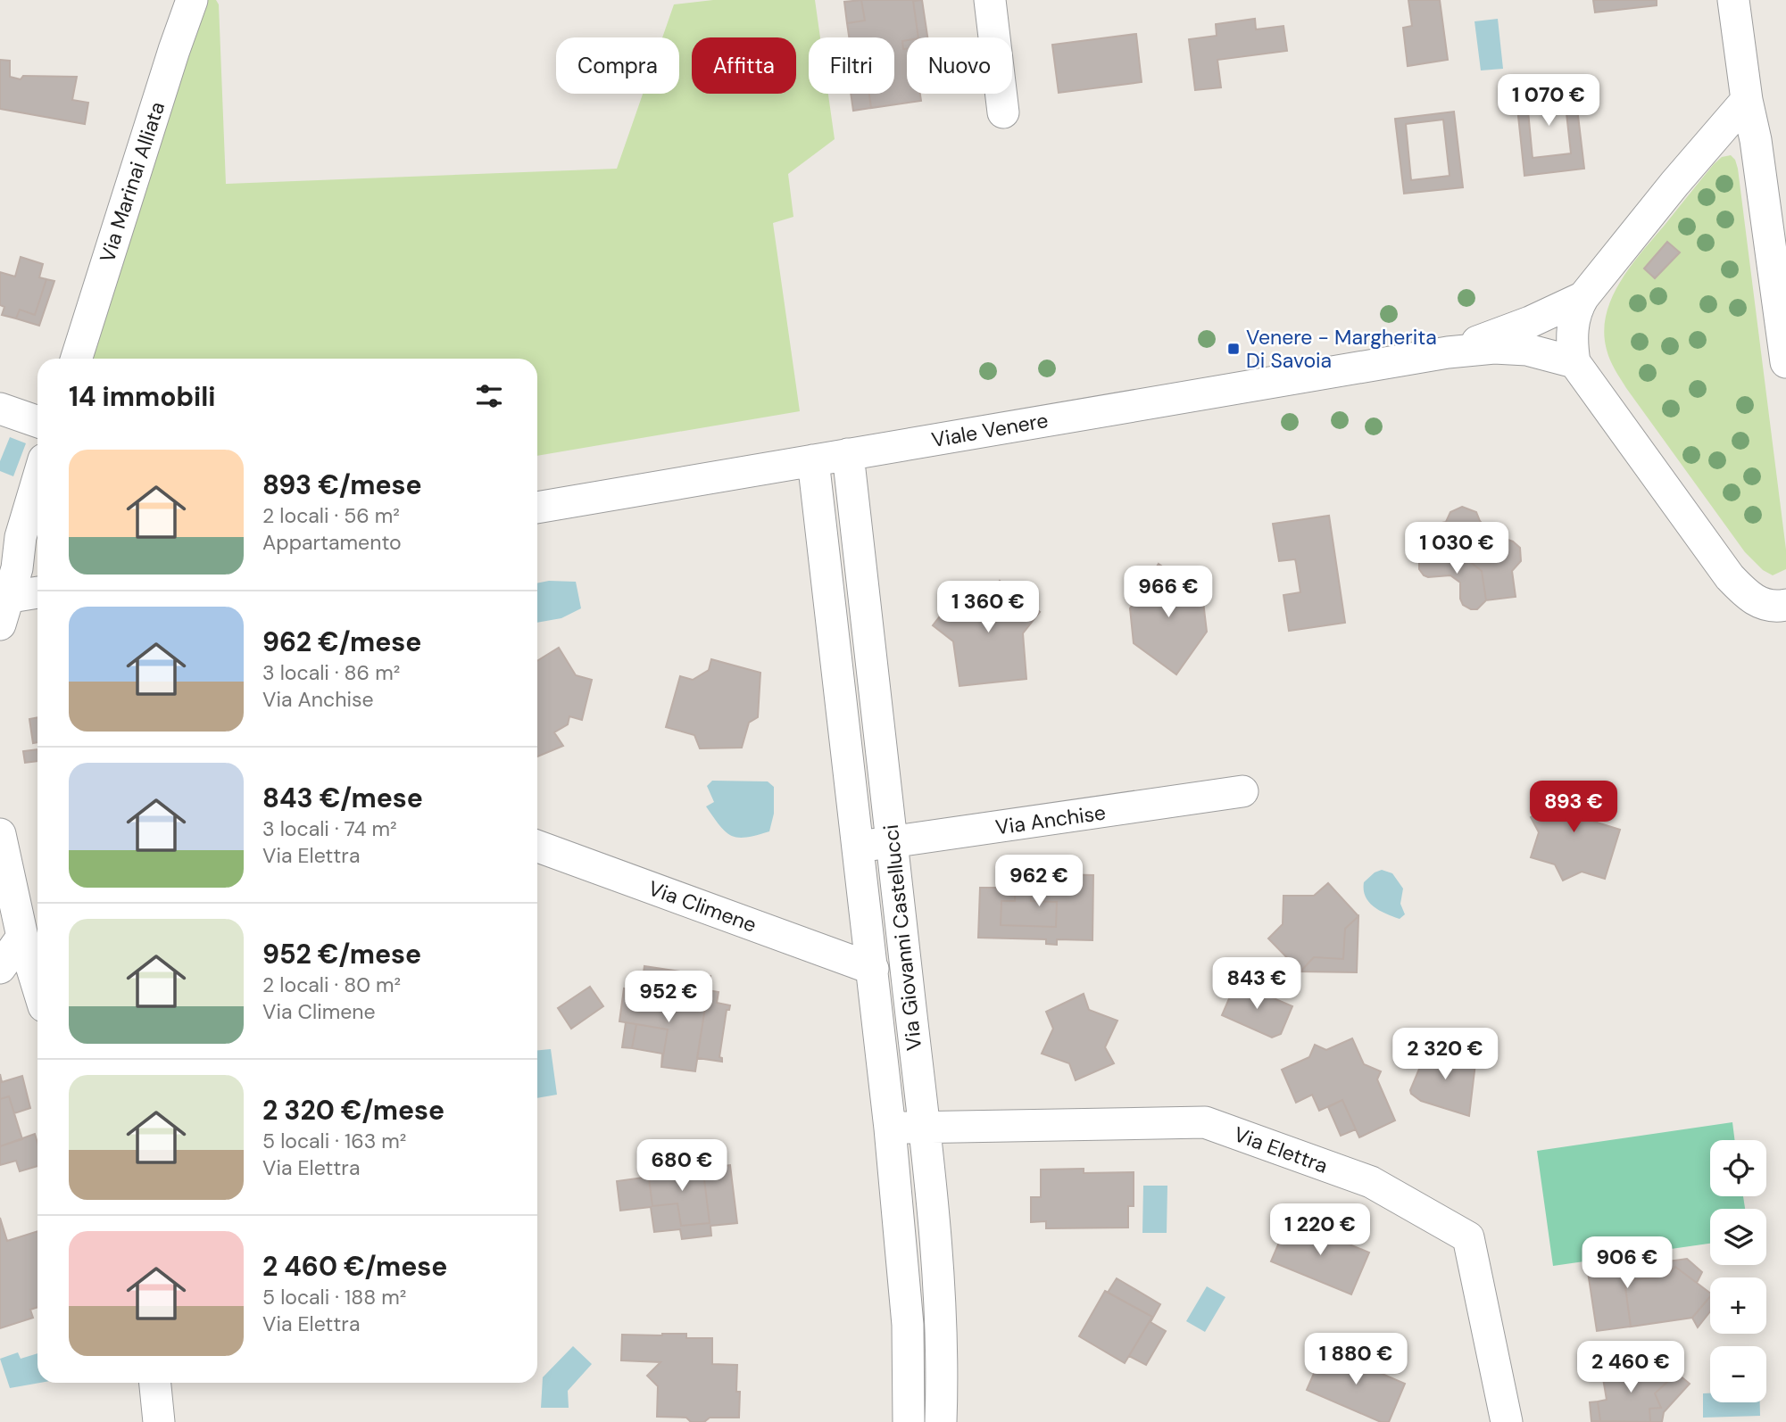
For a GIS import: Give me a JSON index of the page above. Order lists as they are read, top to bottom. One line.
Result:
{"streets":{"street":["Via Marinai Alliata","Viale Venere","Via Anchise","Via Climene","Via Giovanni Castellucci","Via Elettra"]},"crossings":[["Viale Venere","Via Giovanni Castellucci"],["Via Anchise","Via Giovanni Castellucci"],["Via Climene","Via Giovanni Castellucci"],["Via Giovanni Castellucci","Via Elettra"]],"places":{"transit":["Venere - Margherita Di Savoia"]},"page":{"chip":["Compra","Affitta","Filtri","Nuovo"],"price":["1 070 €","1 030 €","966 €","1 360 €","893 €","962 €","843 €","952 €","2 320 €","680 €","1 220 €","906 €","1 880 €","2 460 €"],"heading":"14 immobili","list":[{"name":"893 €/mese","note":"2 locali · 56 m² · Appartamento"},{"name":"962 €/mese","note":"3 locali · 86 m² · Via Anchise"},{"name":"843 €/mese","note":"3 locali · 74 m² · Via Elettra"},{"name":"952 €/mese","note":"2 locali · 80 m² · Via Climene"},{"name":"2 320 €/mese","note":"5 locali · 163 m² · Via Elettra"},{"name":"2 460 €/mese","note":"5 locali · 188 m² · Via Elettra"}],"map_buttons":["+","−"]}}
